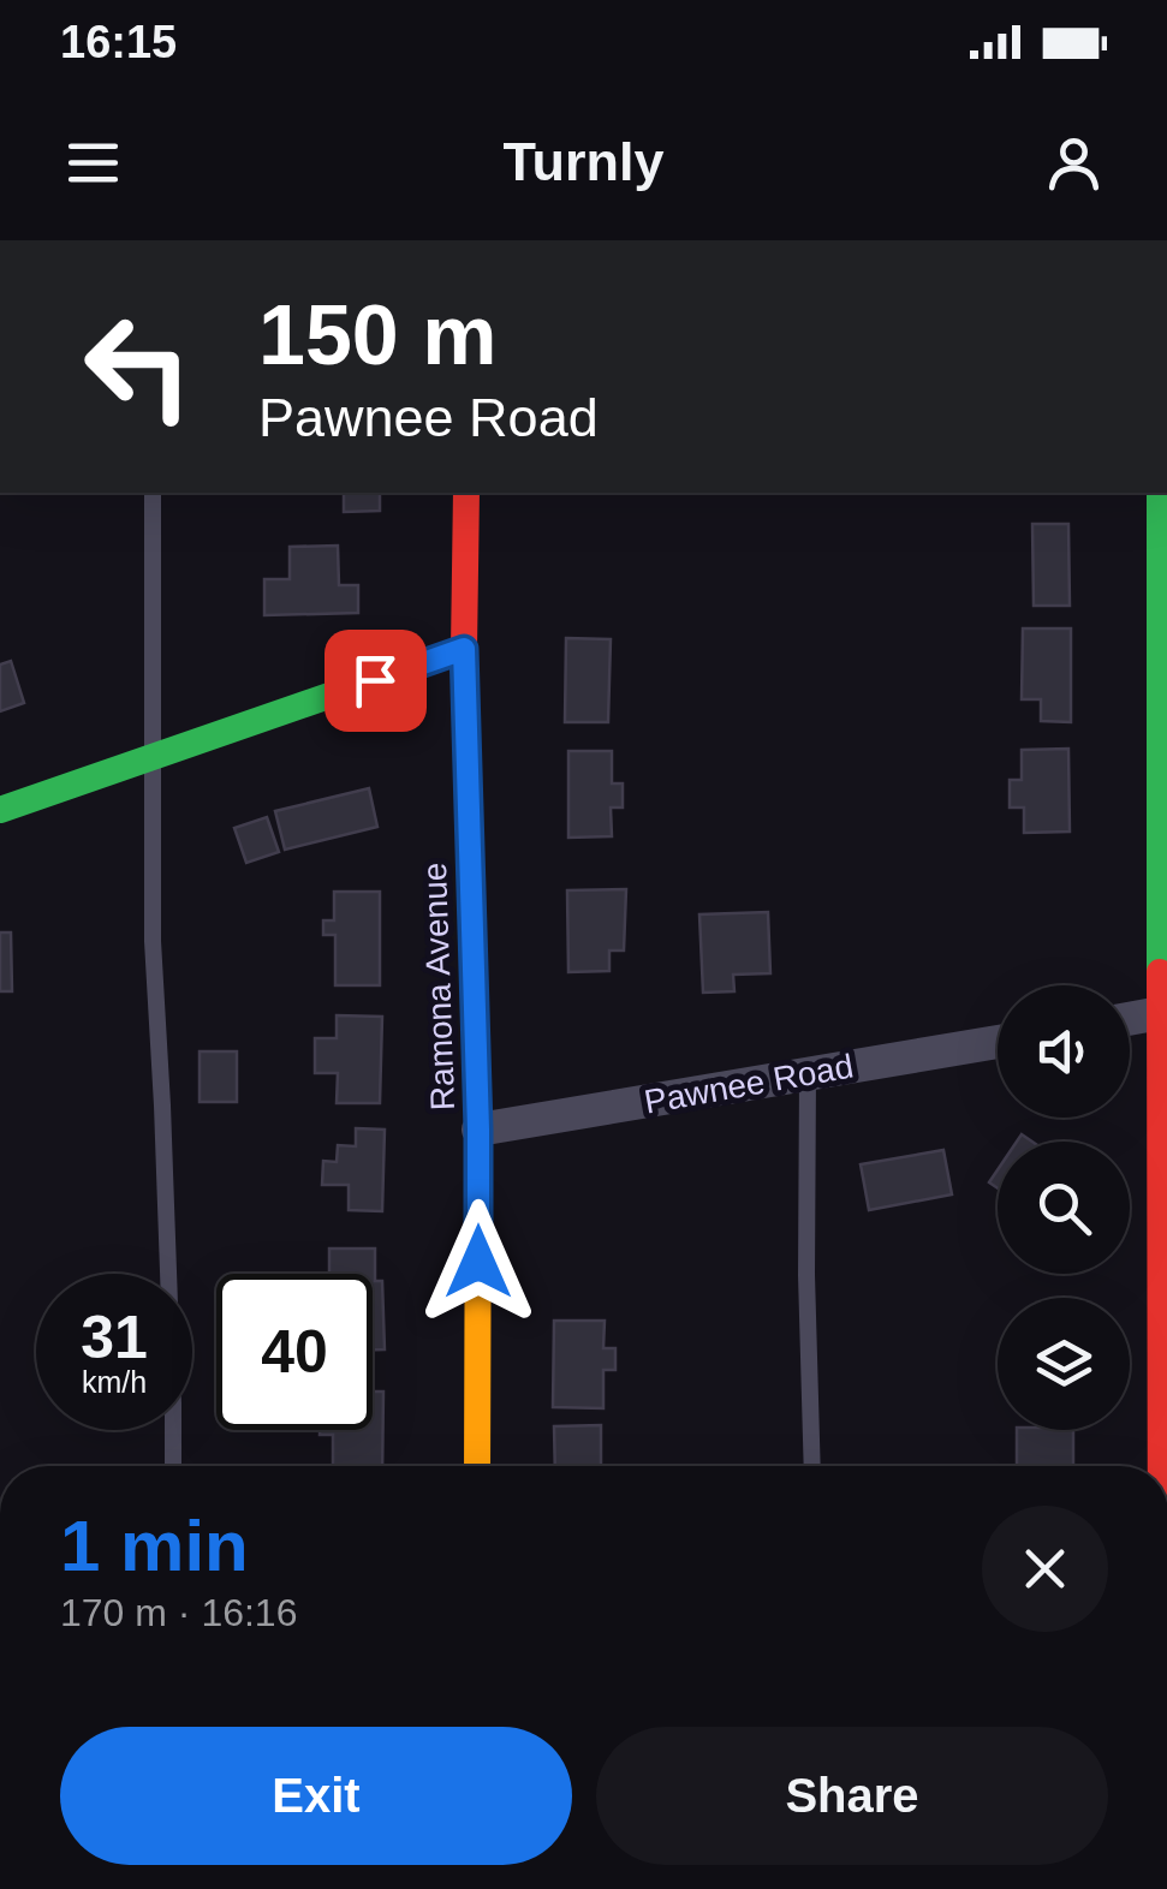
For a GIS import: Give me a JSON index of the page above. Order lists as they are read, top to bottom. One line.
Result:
{"streets":{"street":["Ramona Avenue","Pawnee Road"]},"crossings":[["Ramona Avenue","Pawnee Road"]],"page":{"status":"16:15","header":"Turnly","turn":["150 m","Pawnee Road"],"speed":"31 km/h","limit":"40","heading":["1 min","170 m · 16:16"],"buttons":["Exit","Share"]}}
